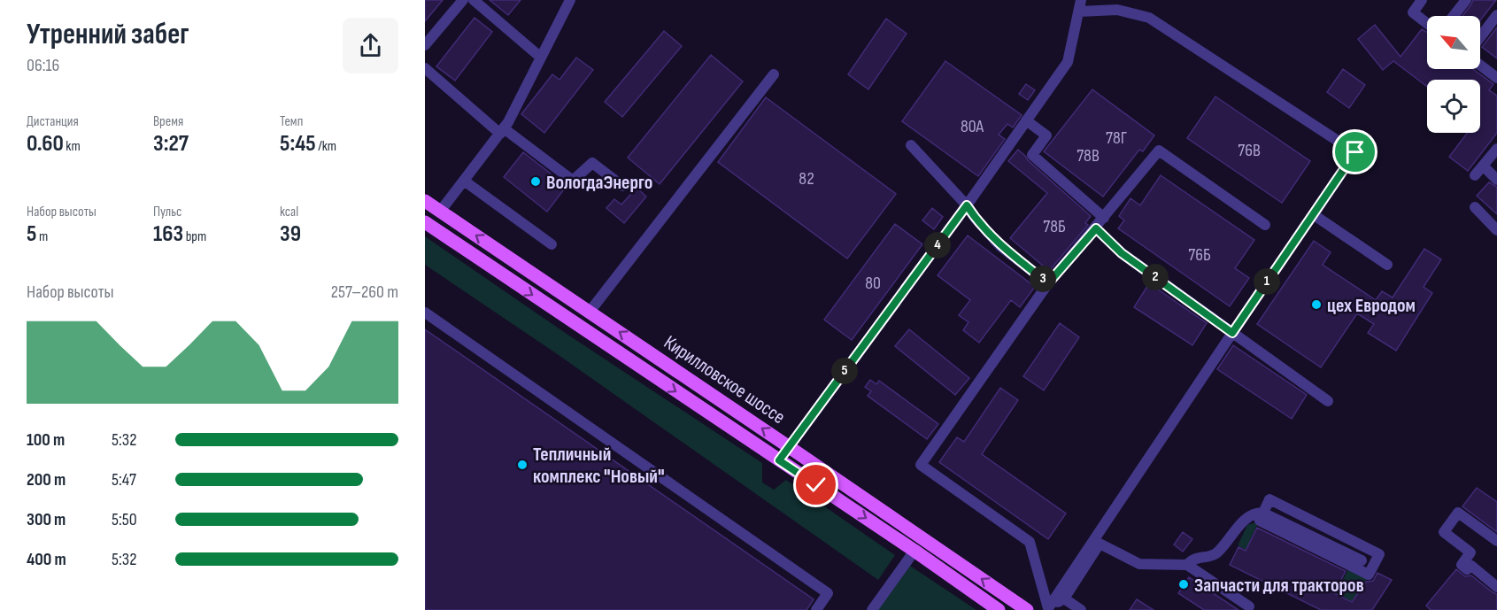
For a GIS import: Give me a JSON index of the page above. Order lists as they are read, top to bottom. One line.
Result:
{"streets":{"main road":["Кирилловское шоссе"]},"places":["ВологдаЭнерго","цех Евродом","Тепличный комплекс \"Новый\"","Запчасти для тракторов"],"house_numbers":["80А","78Г","76В","78В","82","78Б","76Б","80"],"north":"top left","page":{"heading":["Утренний забег","06:16"],"stats":[["Дистанция","0.60 km"],["Время","3:27"],["Темп","5:45 /km"],["Набор высоты","5 m"],["Пульс","163 bpm"],["kcal","39"]],"pins":["4","2","3","1","5"],"chart":["Набор высоты","257–260 m"],"list":[{"name":"100 m","note":"5:32"},{"name":"200 m","note":"5:47"},{"name":"300 m","note":"5:50"},{"name":"400 m","note":"5:32"}]}}
